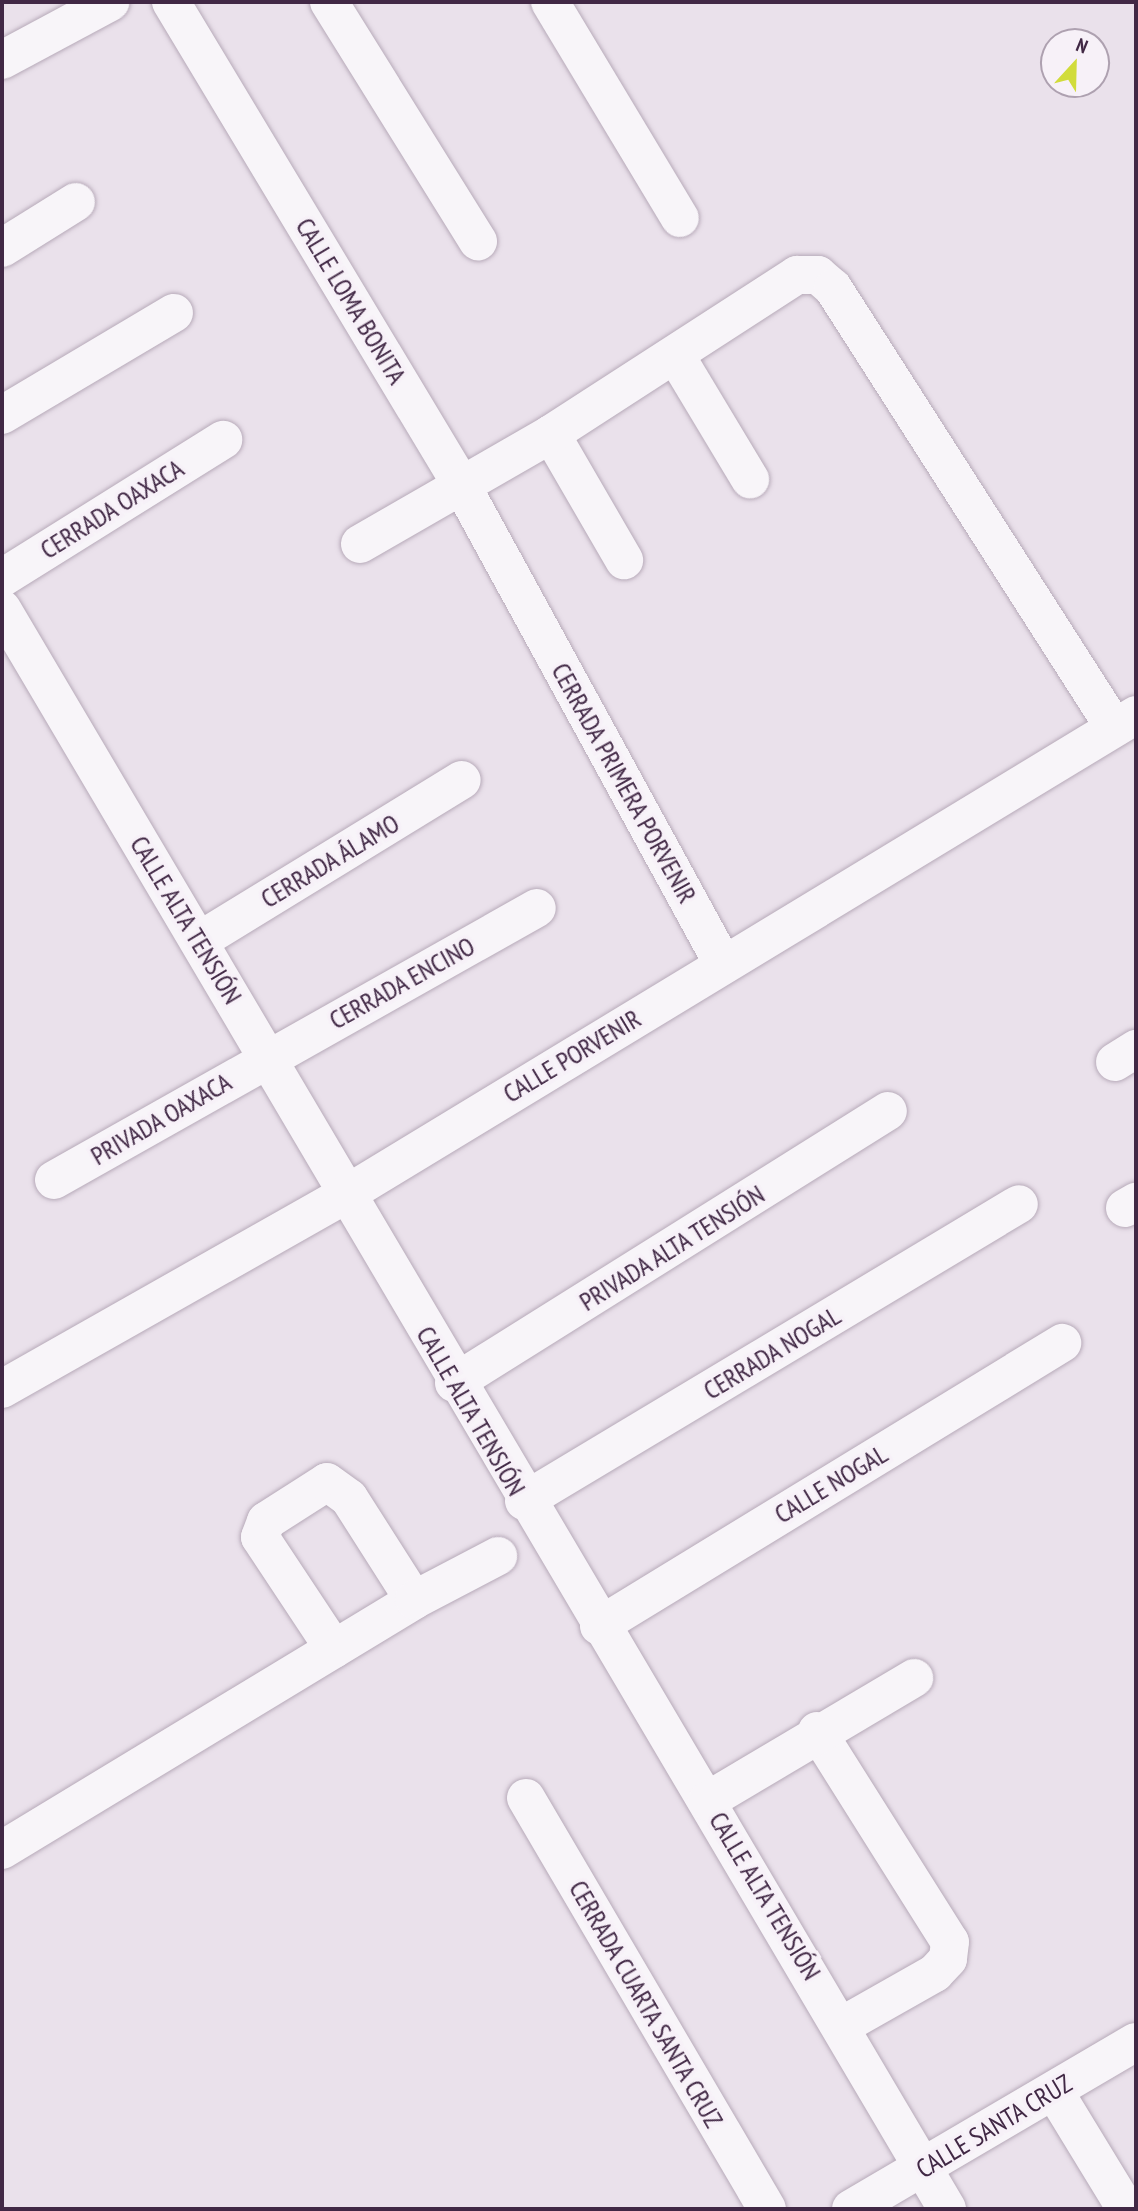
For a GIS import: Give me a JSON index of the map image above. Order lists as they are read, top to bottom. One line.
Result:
{"streets":{"street":["CALLE LOMA BONITA","CERRADA OAXACA","CERRADA PRIMERA PORVENIR","CERRADA ÁLAMO","CALLE ALTA TENSIÓN","CERRADA ENCINO","CALLE PORVENIR","PRIVADA OAXACA","PRIVADA ALTA TENSIÓN","CERRADA NOGAL","CALLE NOGAL","CERRADA CUARTA SANTA CRUZ","CALLE SANTA CRUZ"]},"crossings":[["CALLE LOMA BONITA","CERRADA PRIMERA PORVENIR"],["CERRADA PRIMERA PORVENIR","CALLE PORVENIR"],["CERRADA ÁLAMO","CALLE ALTA TENSIÓN"],["CALLE ALTA TENSIÓN","CERRADA ENCINO"],["CALLE ALTA TENSIÓN","CALLE PORVENIR"],["CALLE ALTA TENSIÓN","PRIVADA OAXACA"],["CALLE ALTA TENSIÓN","PRIVADA ALTA TENSIÓN"],["CALLE ALTA TENSIÓN","CERRADA NOGAL"],["CALLE ALTA TENSIÓN","CALLE NOGAL"],["CALLE ALTA TENSIÓN","CALLE SANTA CRUZ"],["CERRADA ENCINO","PRIVADA OAXACA"]],"north":"top"}
